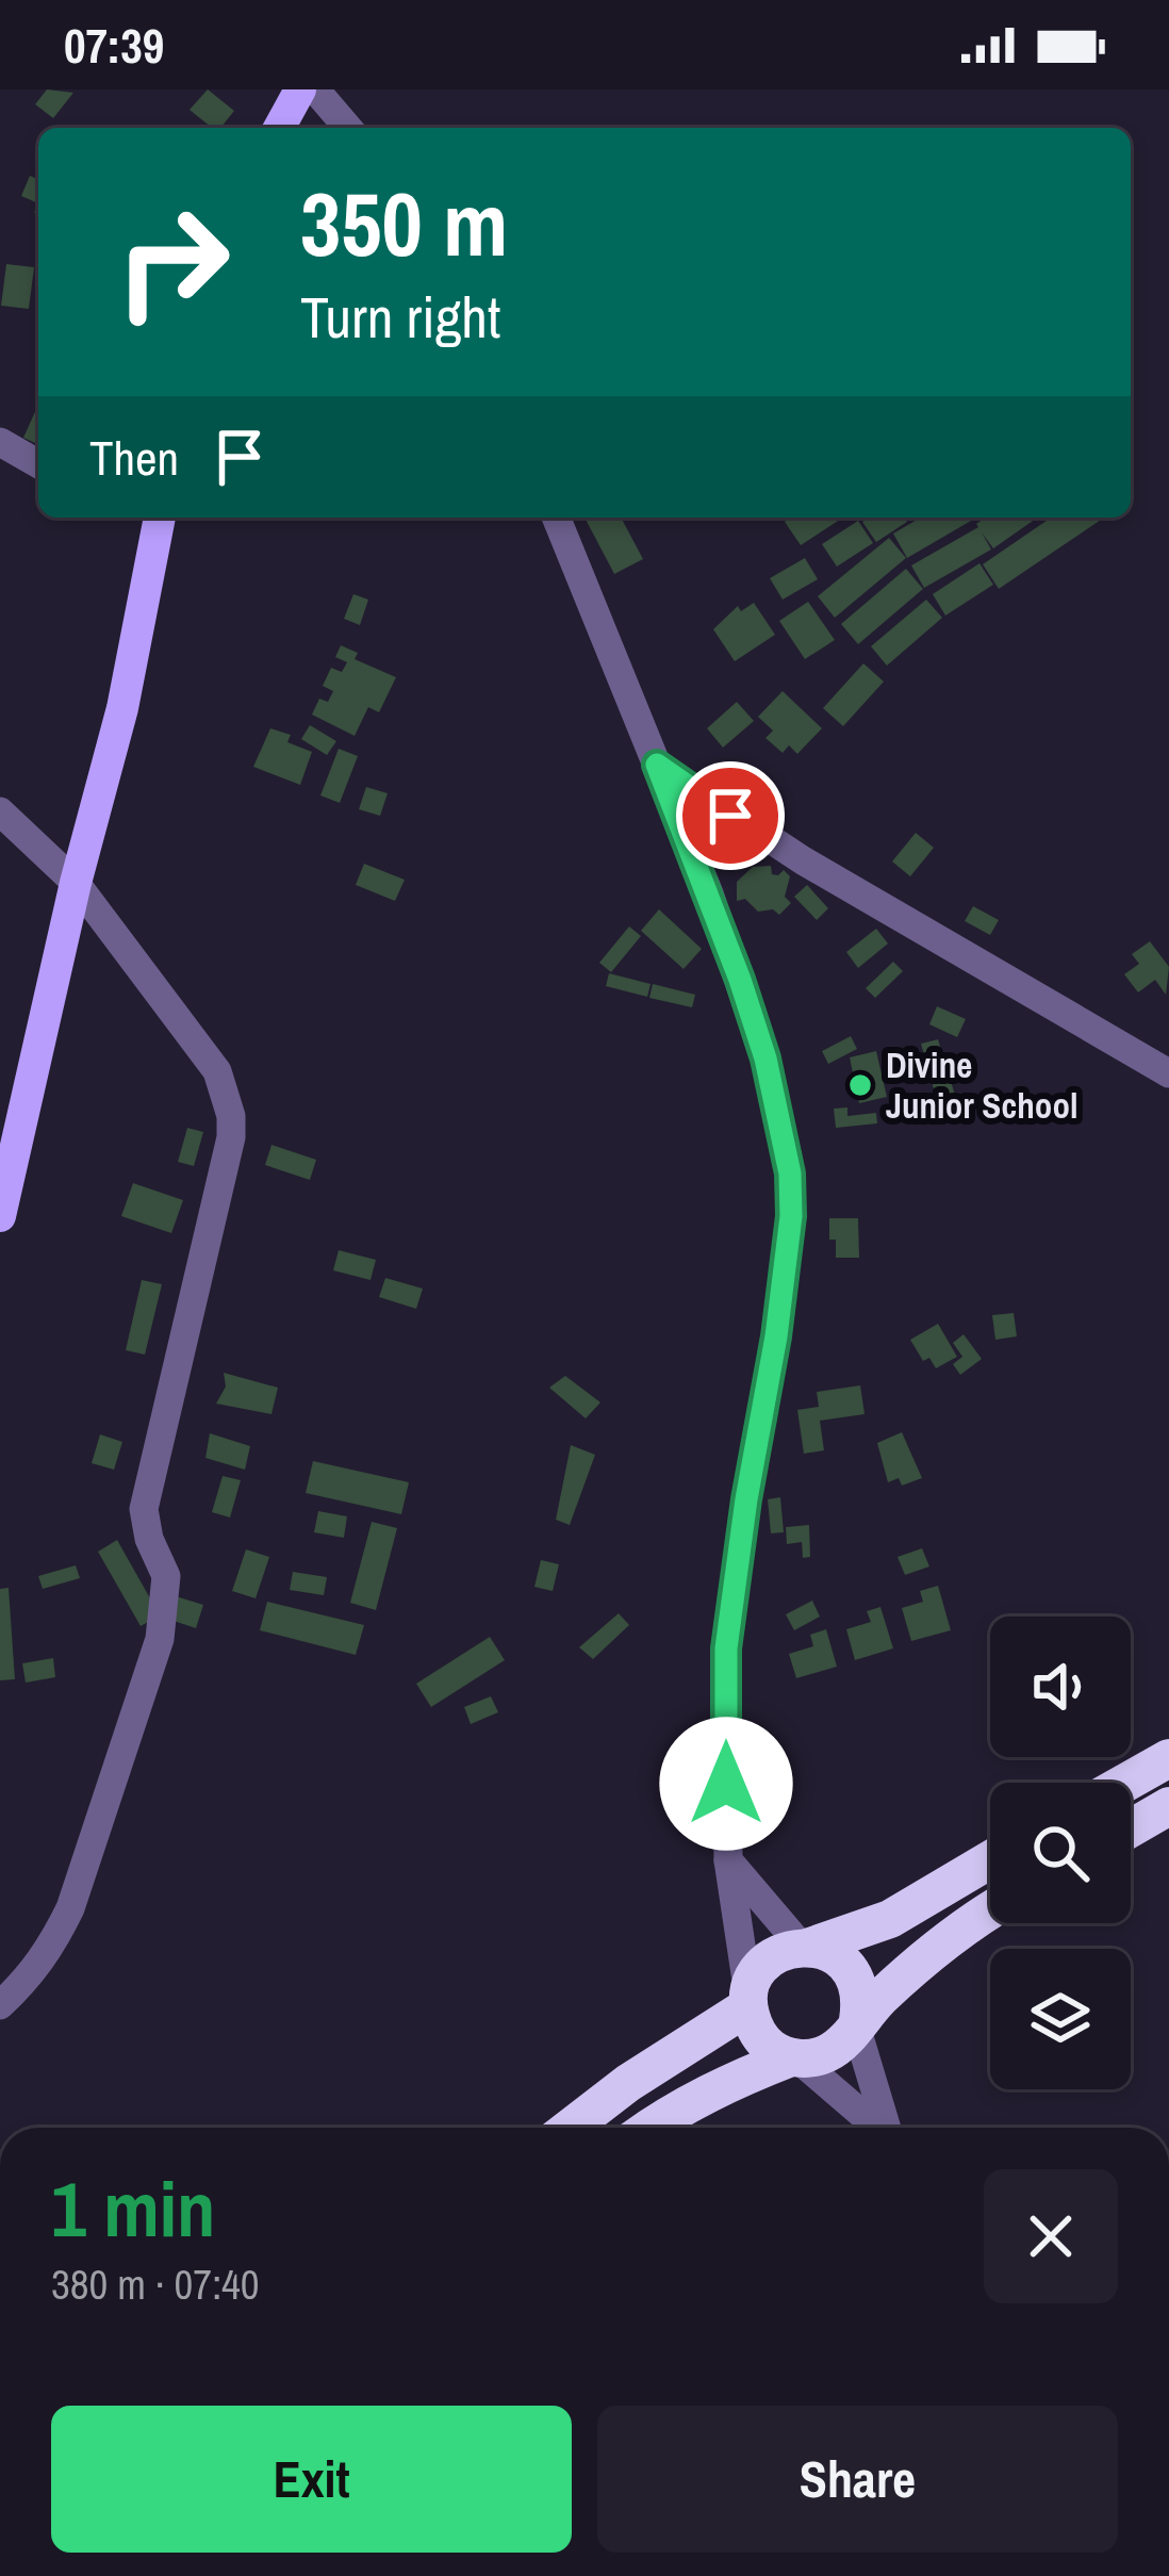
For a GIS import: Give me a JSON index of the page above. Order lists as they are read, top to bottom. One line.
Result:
{"places":["Divine Junior School"],"page":{"status":"07:39","turn":["350 m","Turn right"],"then":"Then","heading":["1 min","380 m · 07:40"],"buttons":["Exit","Share"]}}
